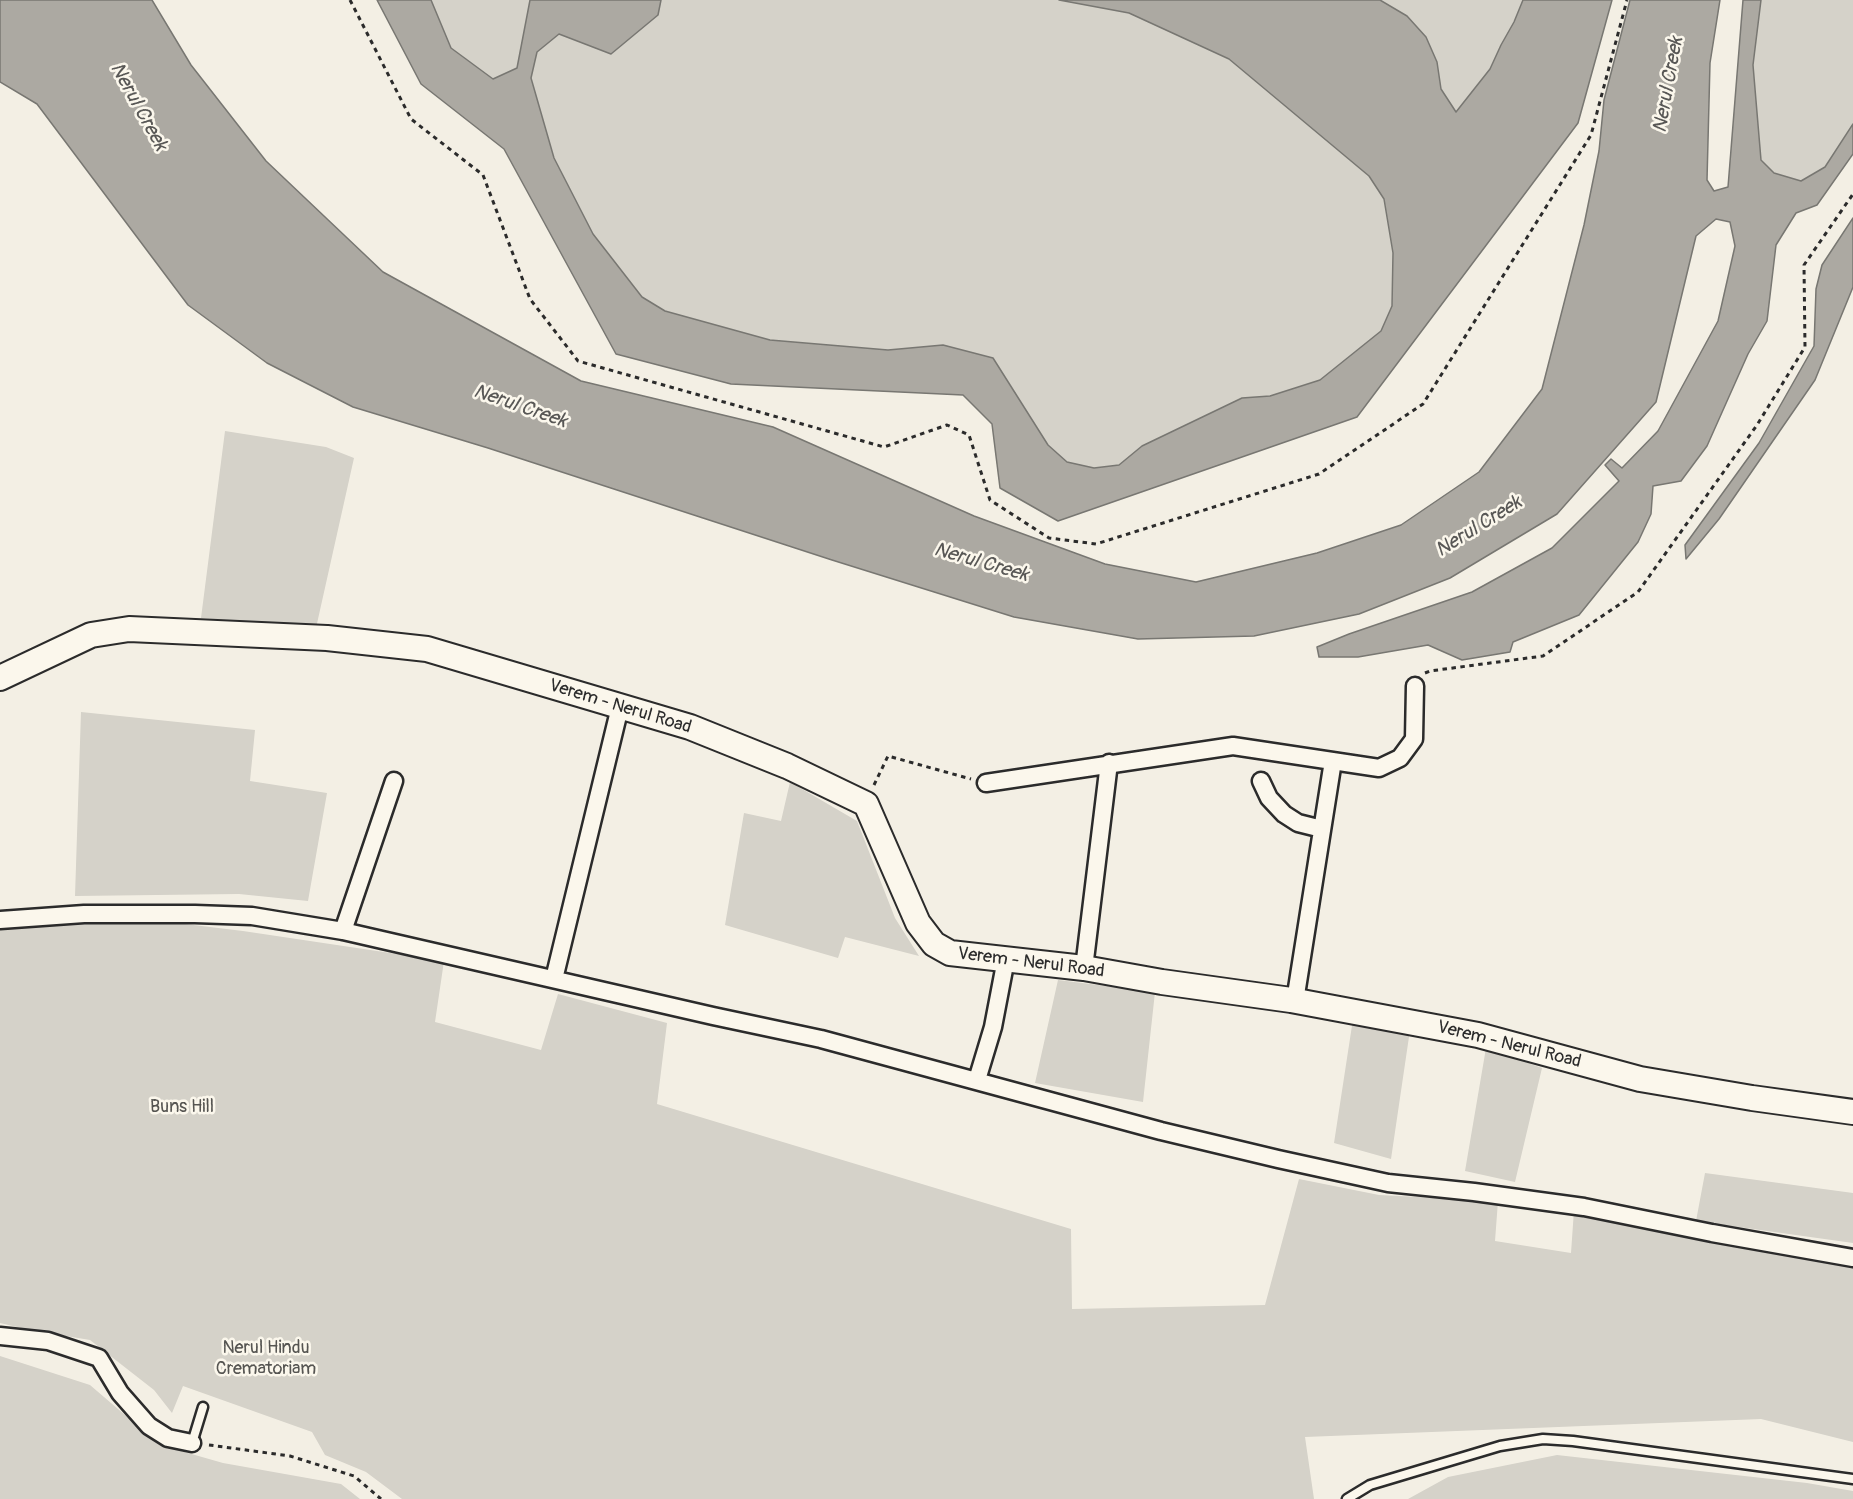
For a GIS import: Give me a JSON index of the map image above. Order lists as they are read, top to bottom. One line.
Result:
{"streets":{"main road":["Verem - Nerul Road"]},"water":["Nerul Creek"],"parks":["Buns Hill","Nerul Hindu Crematoriam"]}
